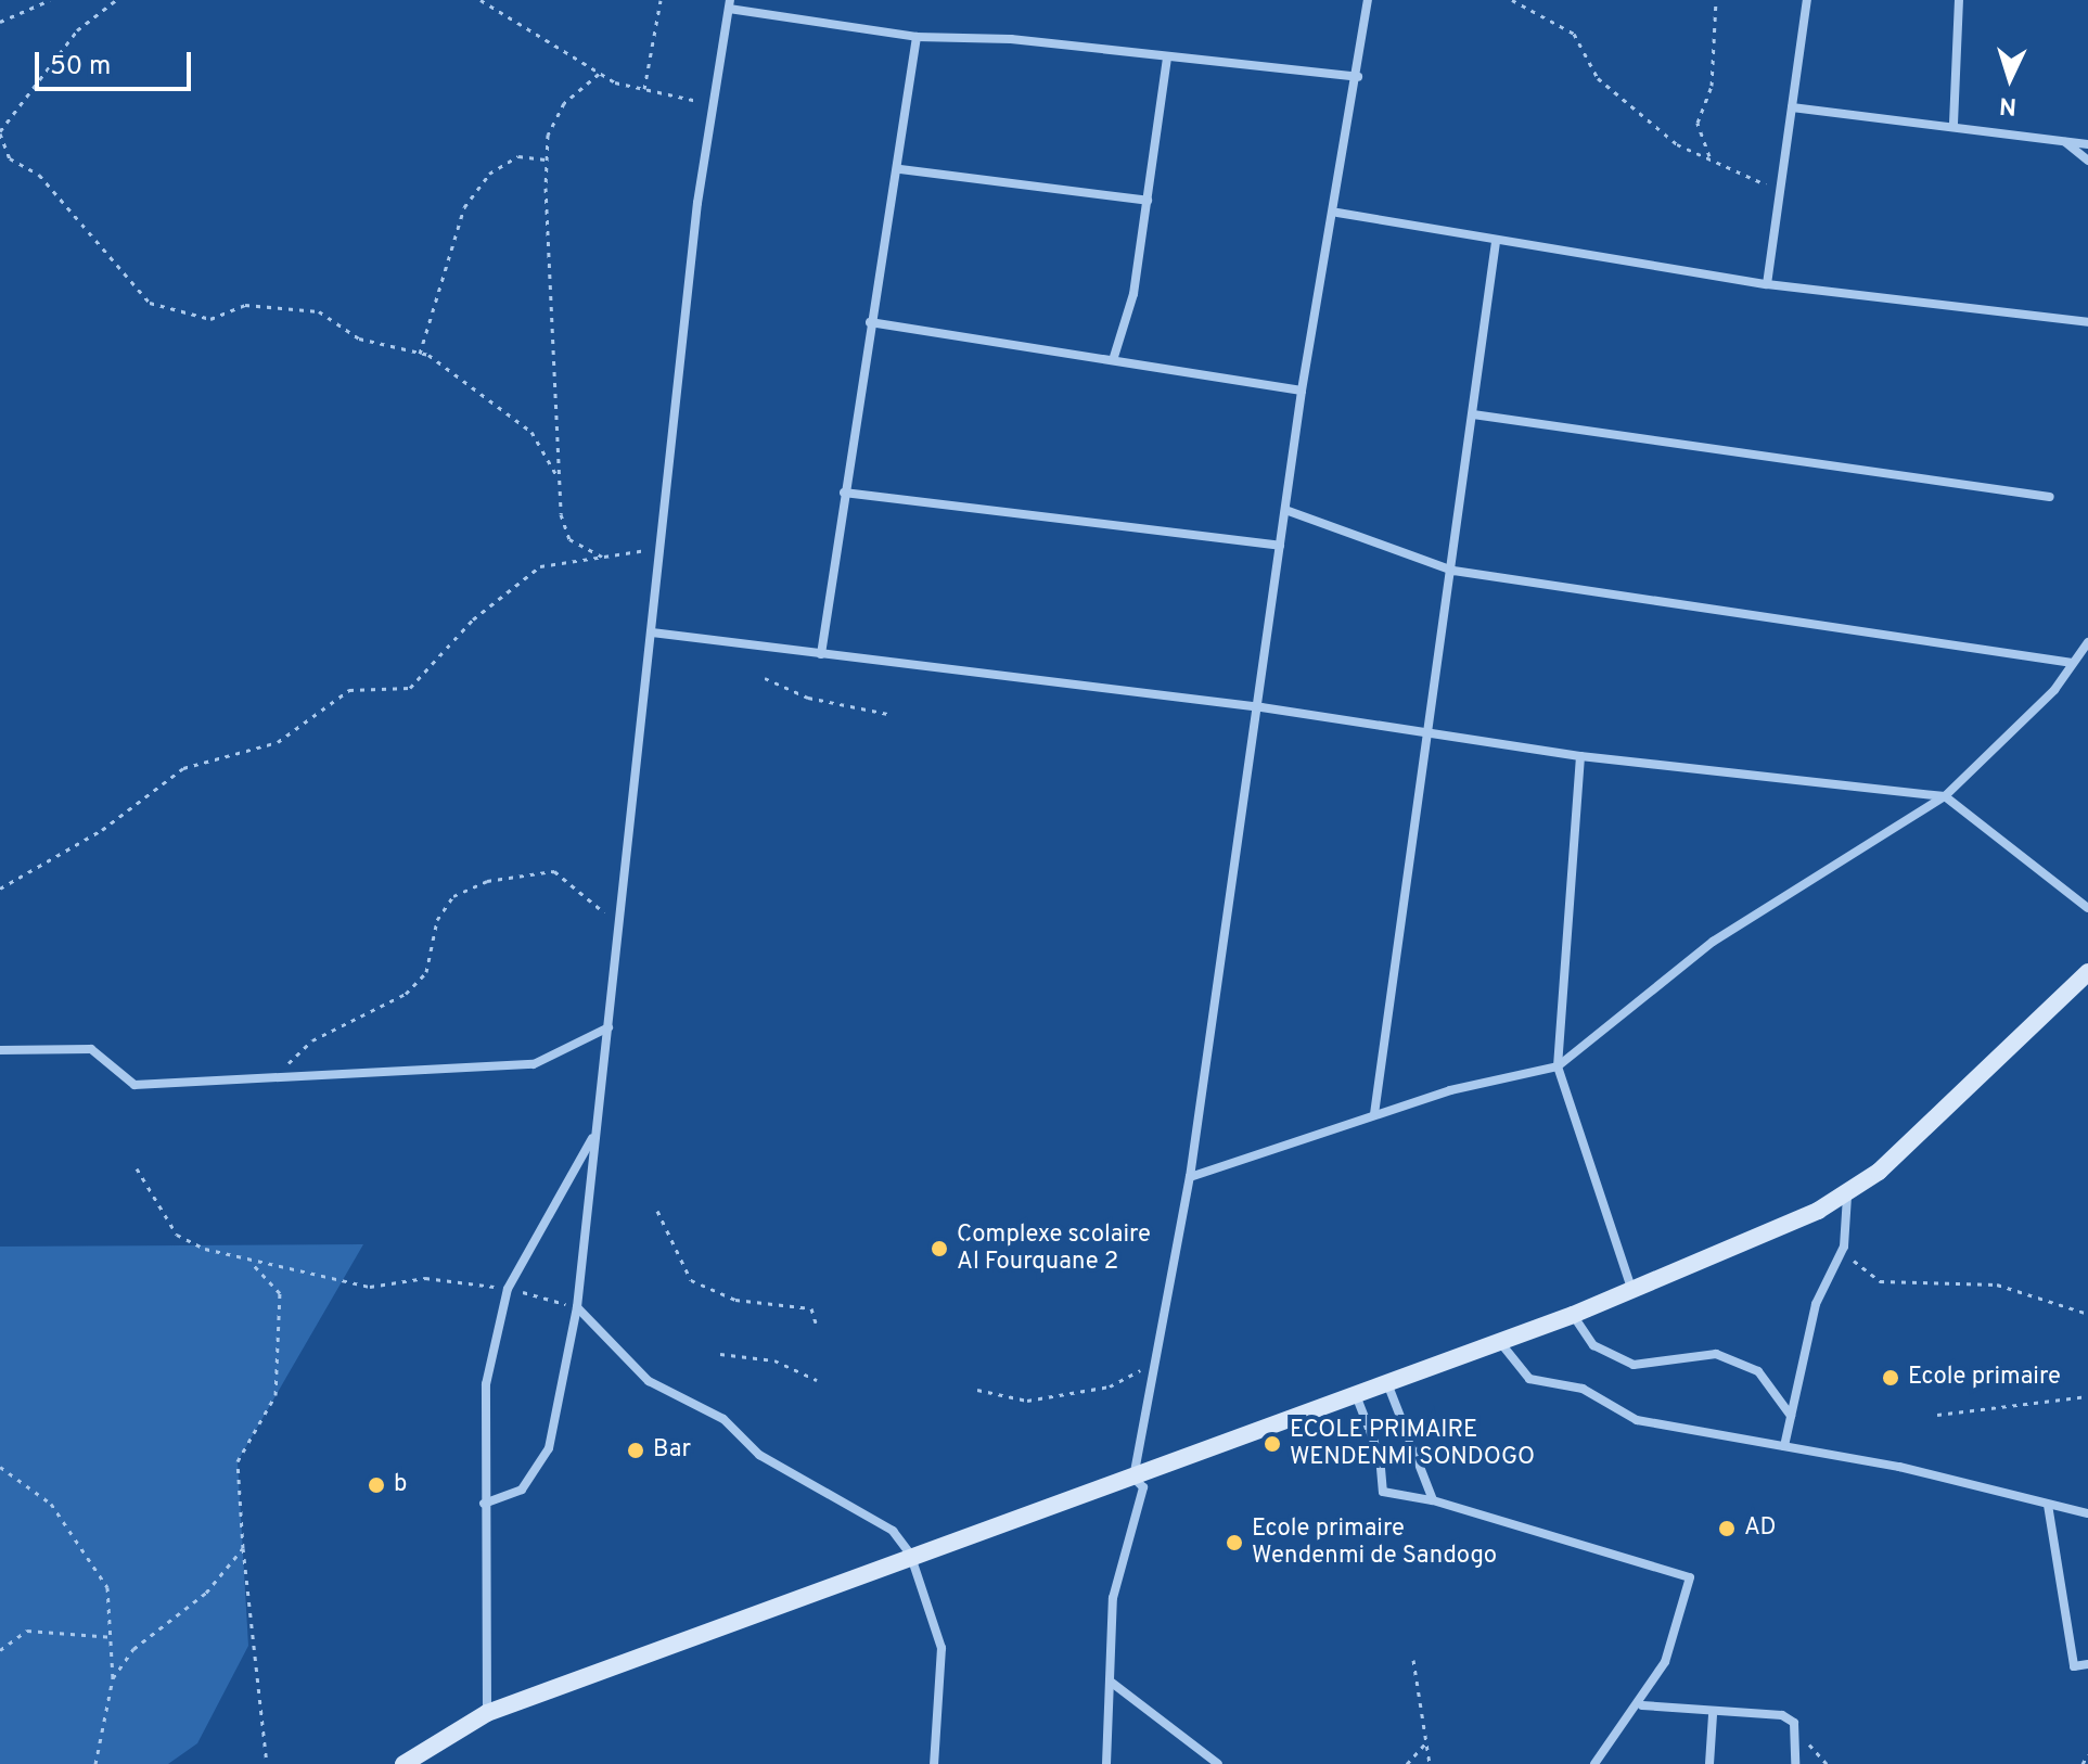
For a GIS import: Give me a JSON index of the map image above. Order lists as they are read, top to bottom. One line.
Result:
{"places":["Complexe scolaire Al Fourquane 2","Ecole primaire","ECOLE PRIMAIRE WENDENMI SONDOGO","Bar","b","AD","Ecole primaire Wendenmi de Sandogo"],"scale_bar":"50 m","north":"bottom"}
